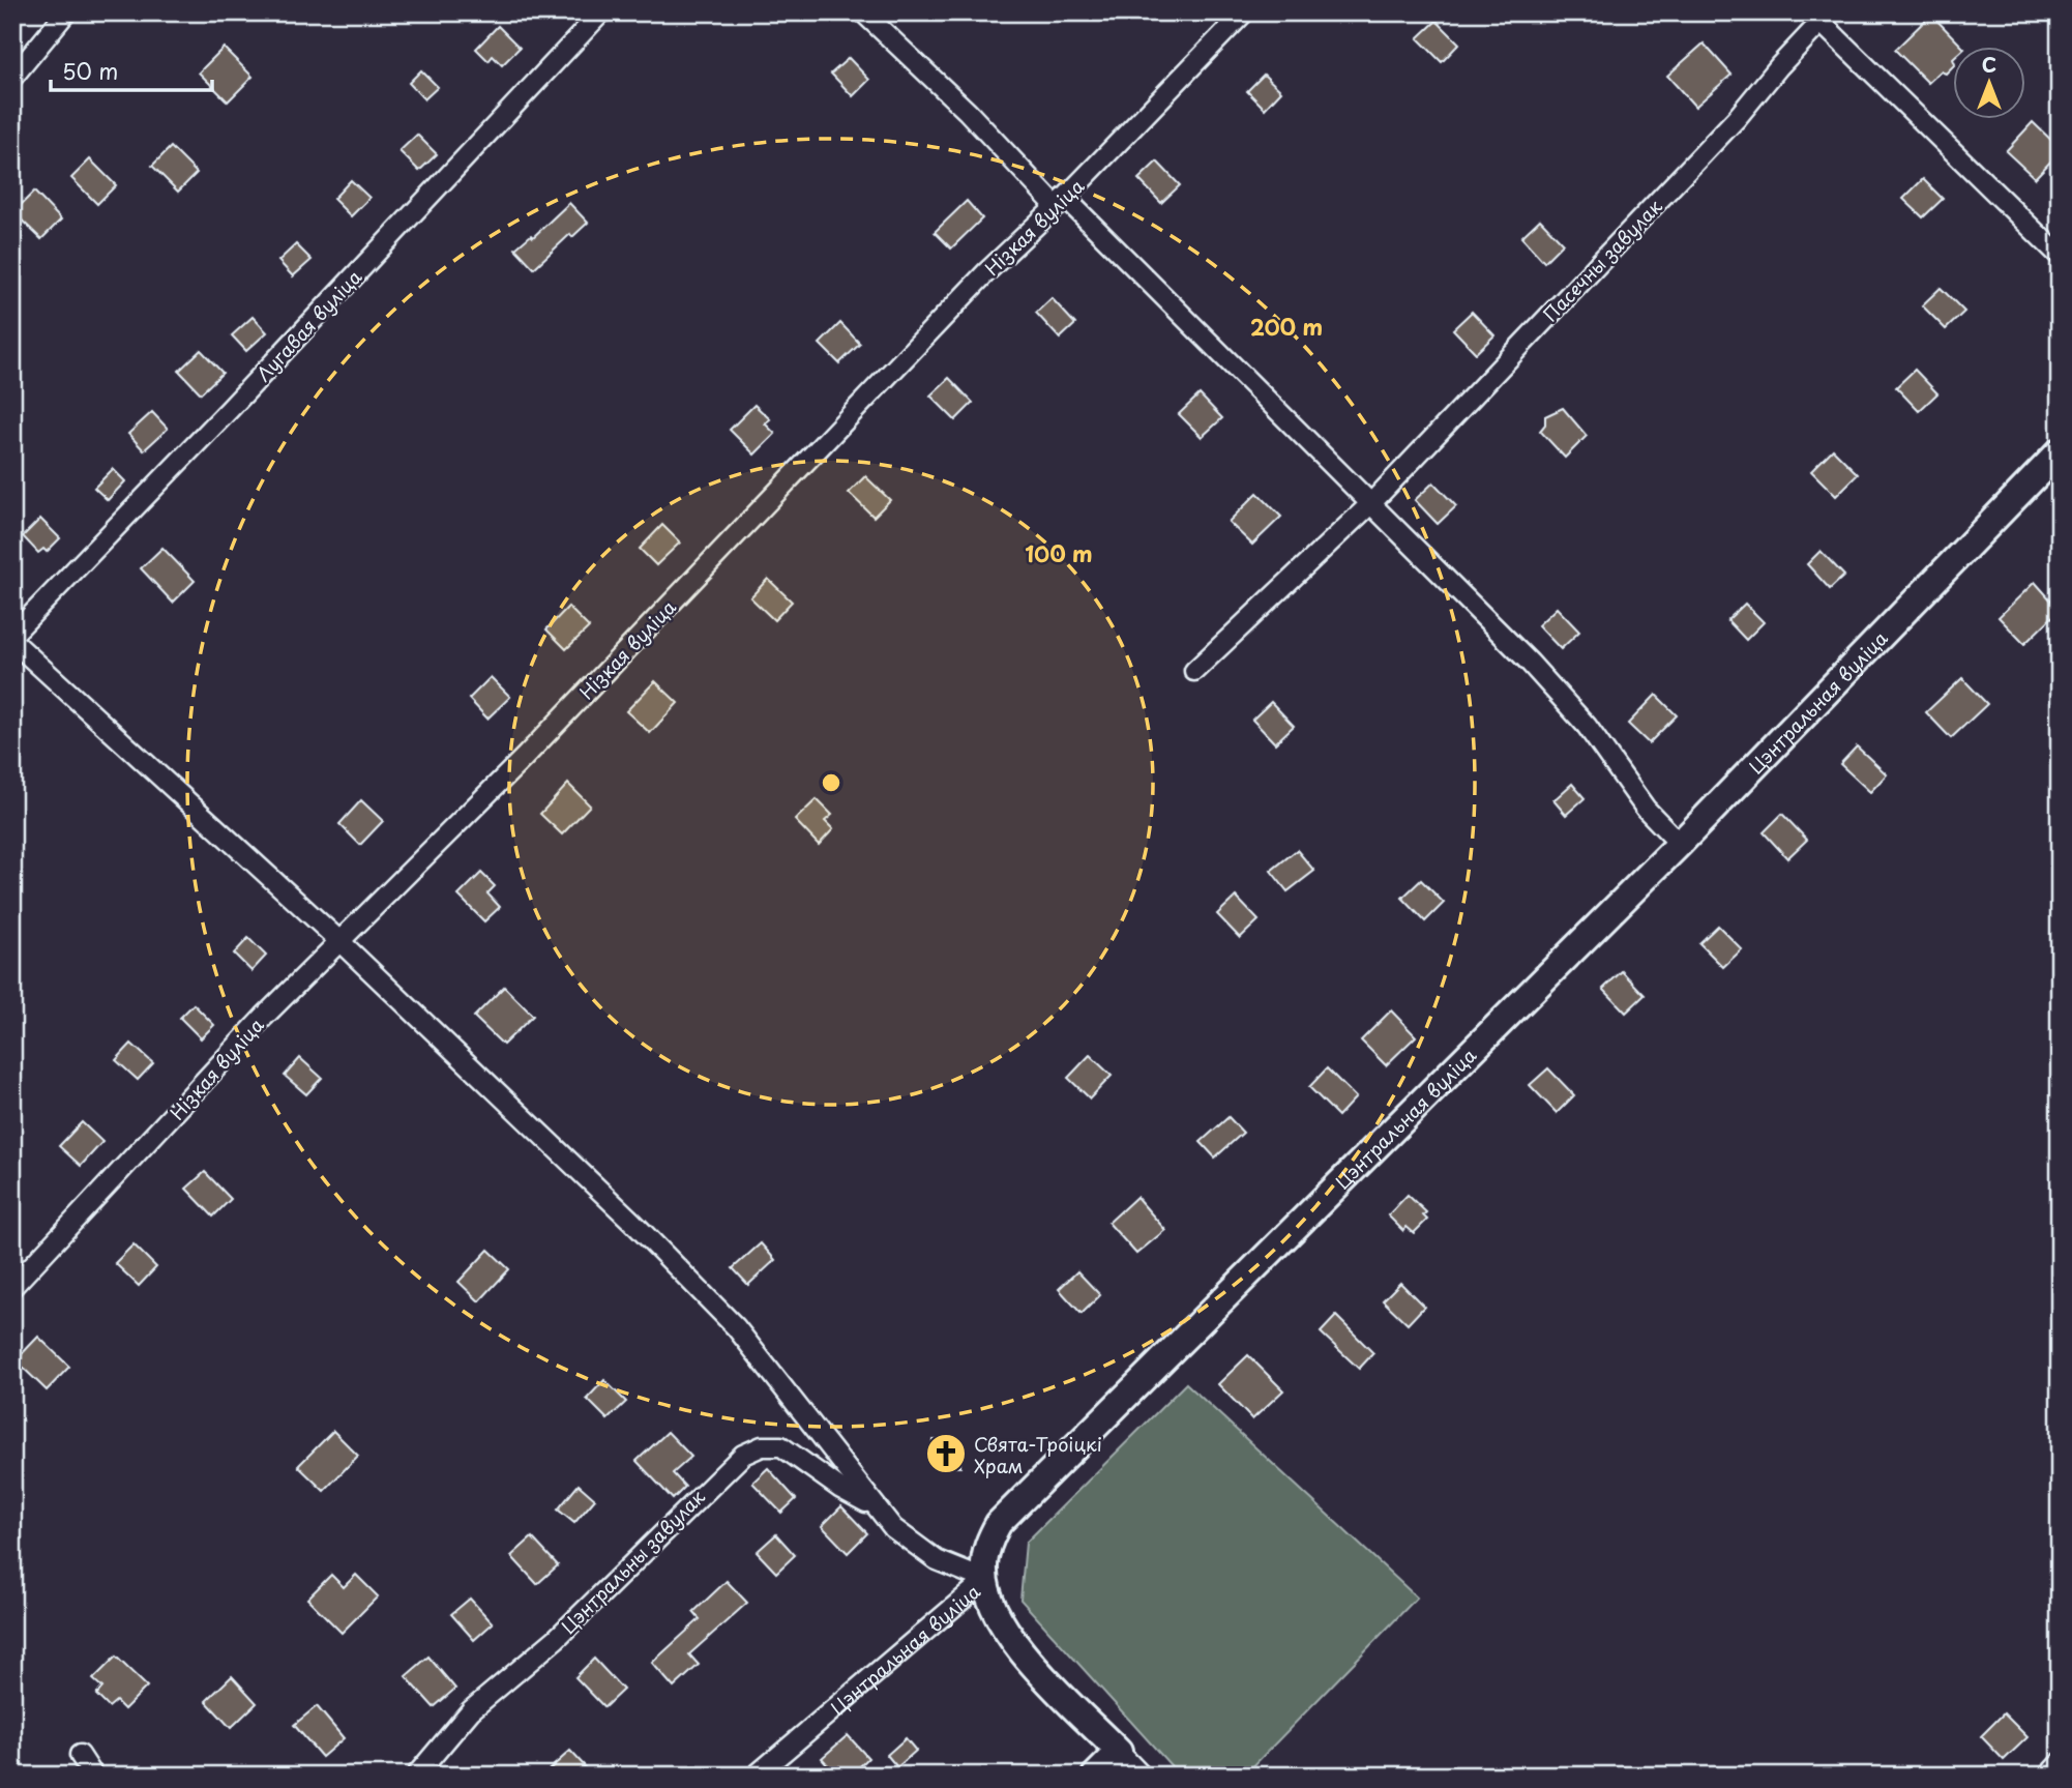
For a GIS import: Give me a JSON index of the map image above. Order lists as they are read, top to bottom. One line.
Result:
{"streets":{"main road":["Цэнтральная вуліца"],"street":["Нізкая вуліца","Пасечны завулак","Лугавая вуліца","Цэнтральны завулак"]},"places":{"church":["Свята-Троіцкі Храм"]},"scale_bar":"50 m","north":"top","rings":["200 m","100 m"]}
